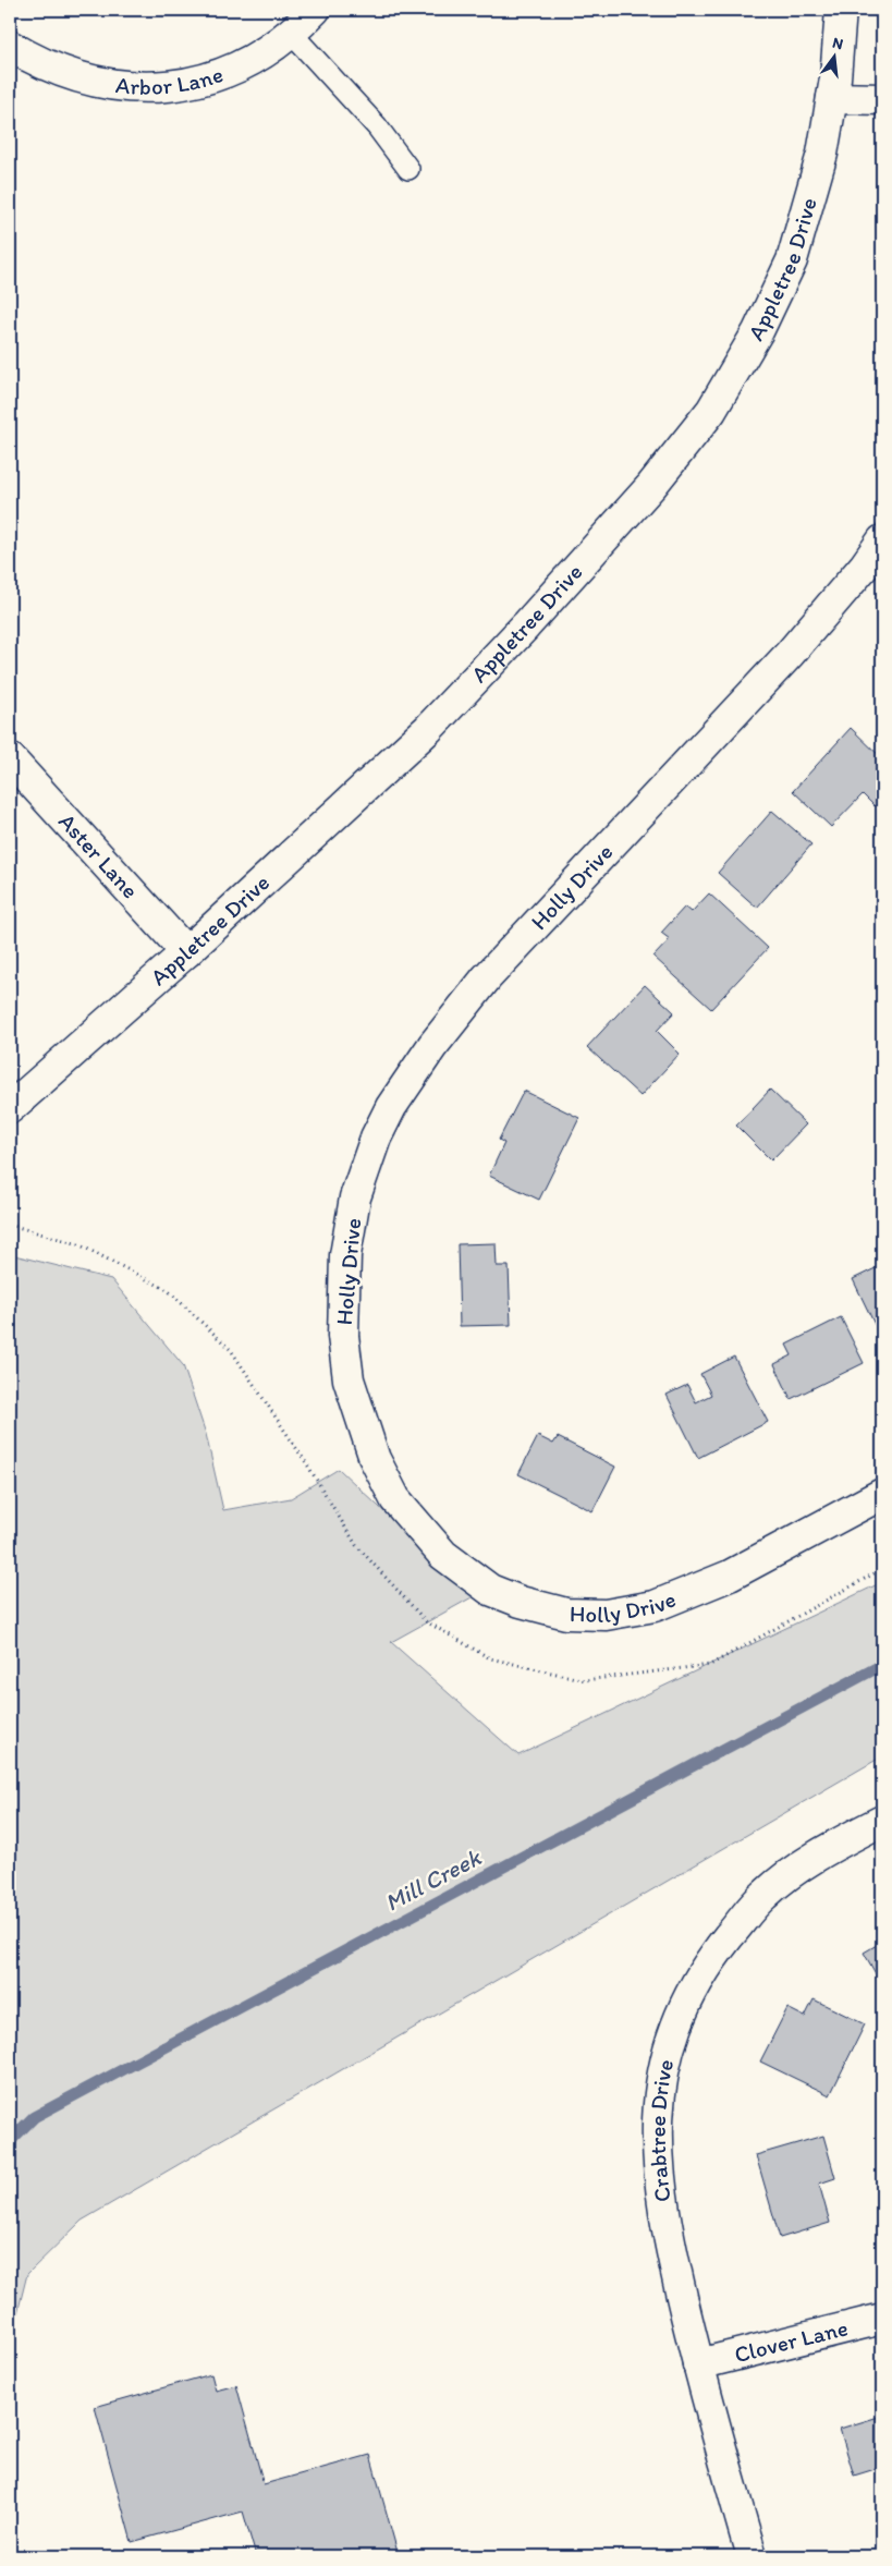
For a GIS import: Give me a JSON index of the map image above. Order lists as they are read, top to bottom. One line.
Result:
{"streets":{"street":["Arbor Lane","Appletree Drive","Aster Lane","Holly Drive","Crabtree Drive","Clover Lane"]},"crossings":[["Appletree Drive","Aster Lane"],["Crabtree Drive","Clover Lane"]],"water":["Mill Creek"],"north":"top"}
